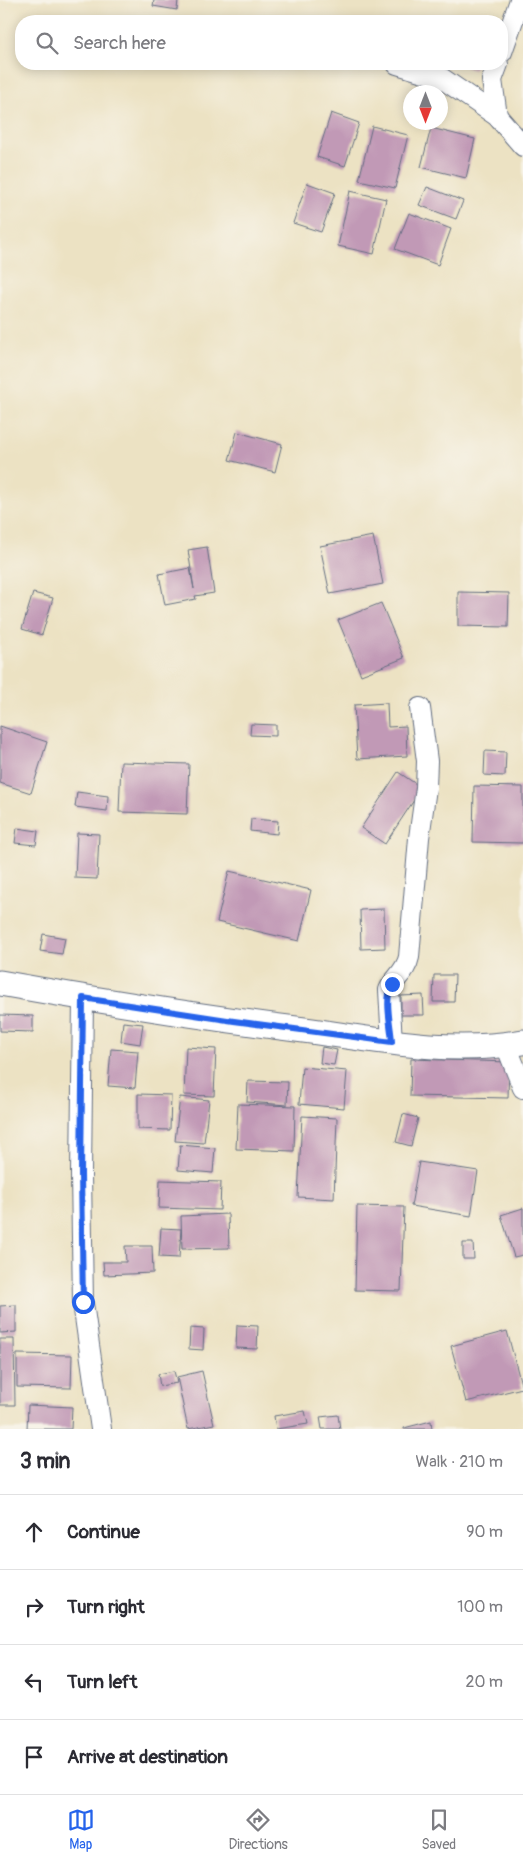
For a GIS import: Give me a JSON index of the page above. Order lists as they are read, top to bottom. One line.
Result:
{"north":"bottom","page":{"search":"Search here","heading":["3 min","Walk · 210 m"],"list":[["Continue","90 m"],["Turn right","100 m"],["Turn left","20 m"],"Arrive at destination"],"nav":["Map","Directions","Saved"]}}
